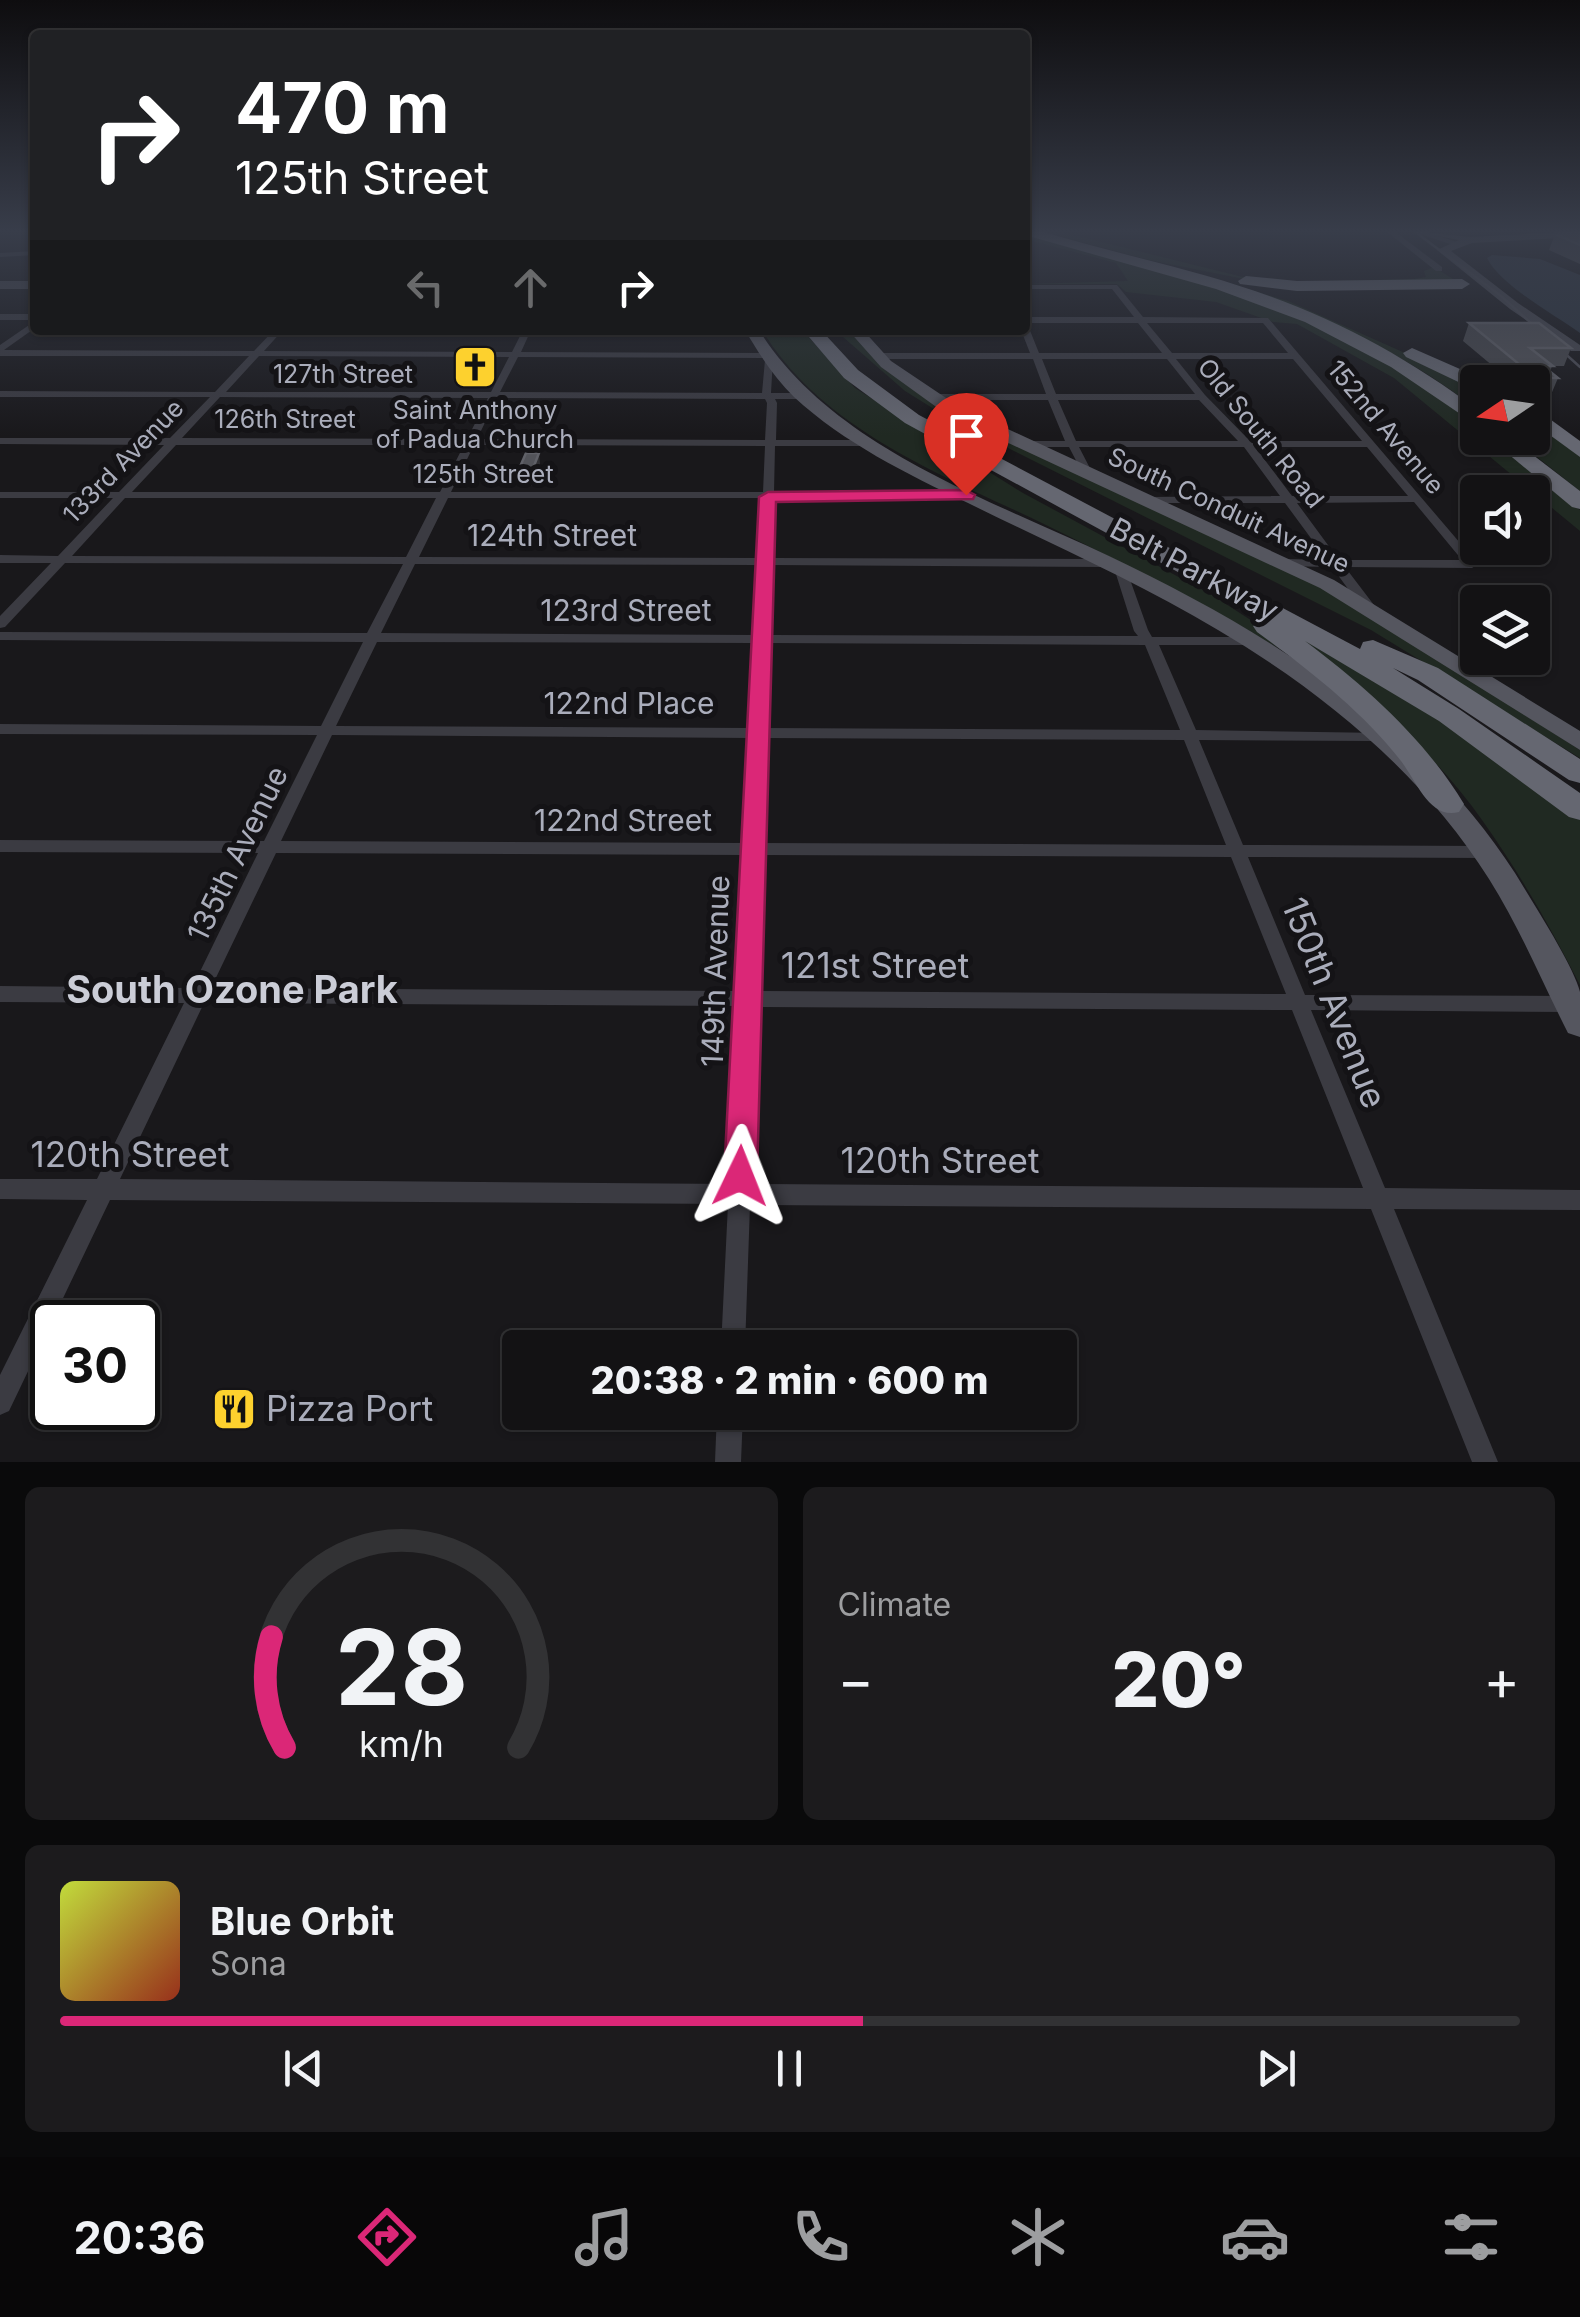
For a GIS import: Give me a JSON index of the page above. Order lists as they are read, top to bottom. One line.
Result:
{"streets":{"highway":["Belt Parkway"],"main road":["South Conduit Avenue"],"street":["127th Street","126th Street","152nd Avenue","Old South Road","133rd Avenue","125th Street","124th Street","123rd Street","122nd Place","122nd Street","135th Avenue","121st Street","149th Avenue","150th Avenue","120th Street"]},"crossings":[["127th Street","133rd Avenue"],["127th Street","135th Avenue"],["127th Street","149th Avenue"],["126th Street","133rd Avenue"],["126th Street","135th Avenue"],["126th Street","149th Avenue"],["152nd Avenue","Old South Road"],["Old South Road","South Conduit Avenue"],["133rd Avenue","125th Street"],["133rd Avenue","124th Street"],["125th Street","135th Avenue"],["125th Street","149th Avenue"],["124th Street","135th Avenue"],["124th Street","149th Avenue"],["124th Street","150th Avenue"],["123rd Street","135th Avenue"],["123rd Street","149th Avenue"],["123rd Street","150th Avenue"],["122nd Place","135th Avenue"],["122nd Place","149th Avenue"],["122nd Place","150th Avenue"],["122nd Street","135th Avenue"],["122nd Street","149th Avenue"],["122nd Street","150th Avenue"],["135th Avenue","121st Street"],["135th Avenue","120th Street"],["121st Street","149th Avenue"],["121st Street","150th Avenue"],["149th Avenue","120th Street"],["150th Avenue","120th Street"]],"districts":["South Ozone Park"],"places":{"church":["Saint Anthony of Padua Church"],"restaurant":["Pizza Port"]},"north":"left","page":{"turn":["470 m","125th Street"],"limit":"30","trip":"20:38 · 2 min · 600 m","tile":"Climate","heat":["−","20°","+"],"song":["Blue Orbit","Sona"],"tabs":"20:36","gauge":["28","km/h"]}}
